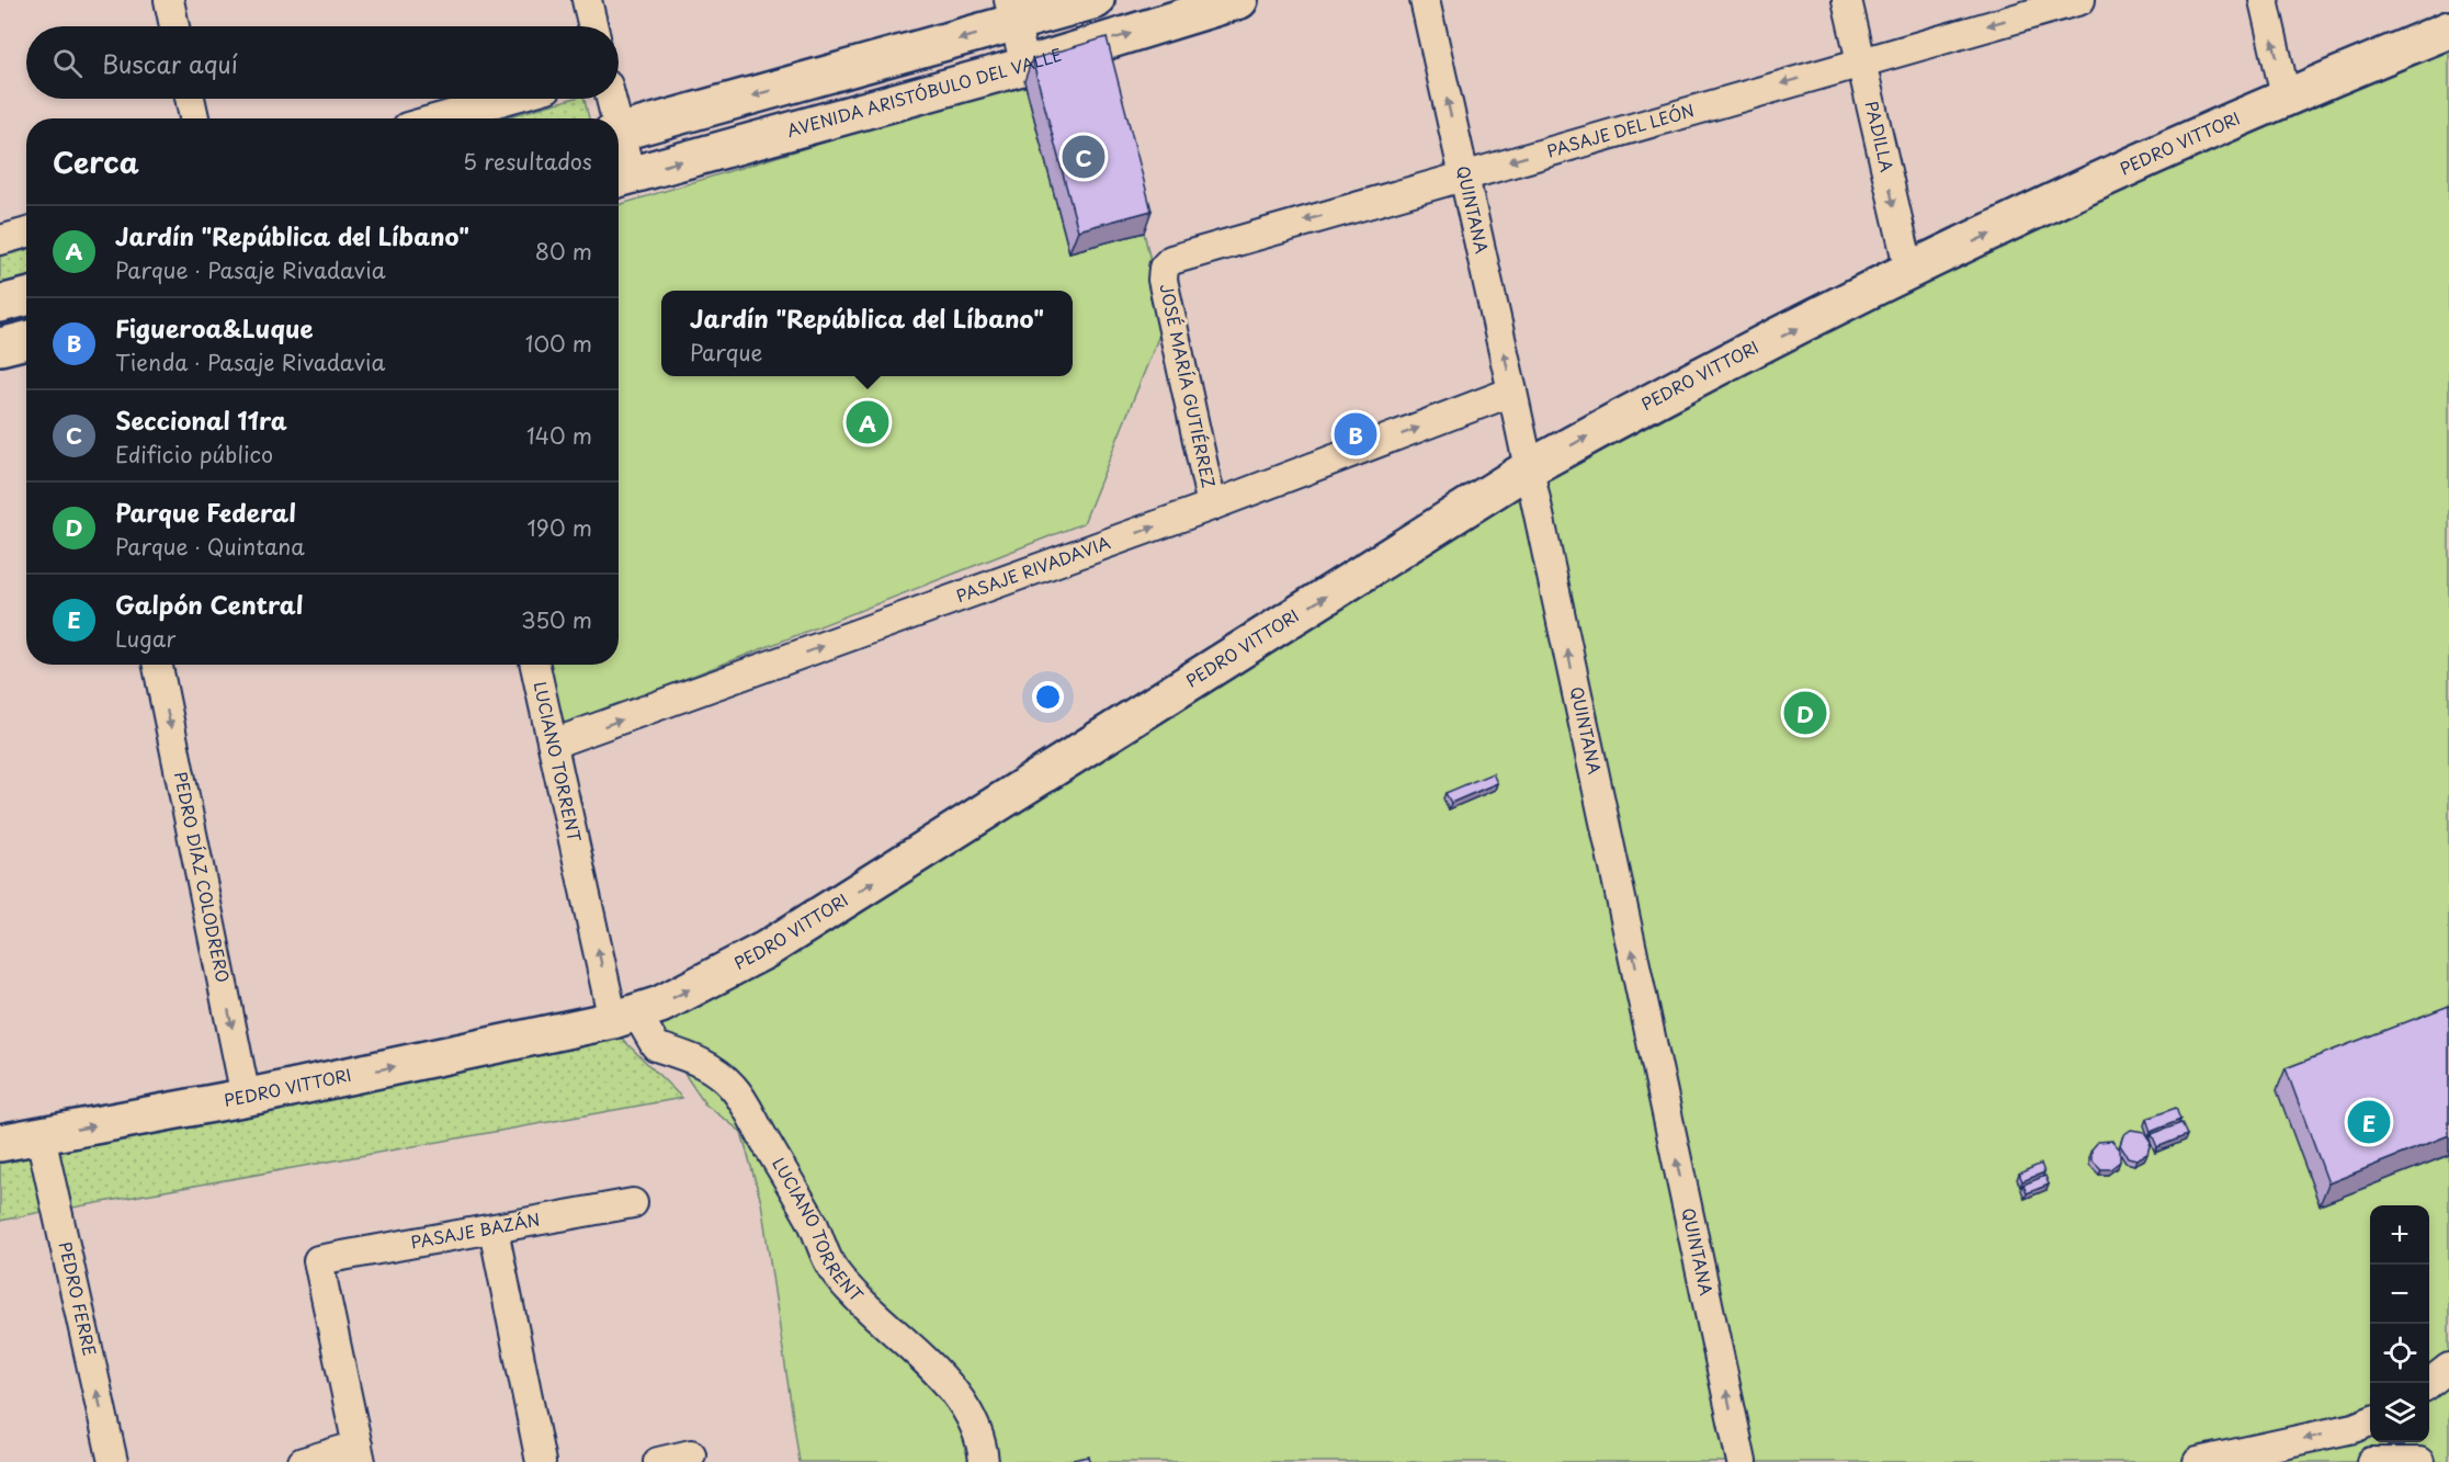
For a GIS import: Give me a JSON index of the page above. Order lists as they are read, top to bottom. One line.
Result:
{"streets":{"street":["AVENIDA ARISTÓBULO DEL VALLE","PASAJE DEL LEÓN","PADILLA","PEDRO VITTORI","QUINTANA","JOSÉ MARÍA GUTIÉRREZ","PASAJE RIVADAVIA","LUCIANO TORRENT","PEDRO DÍAZ COLODRERO","PASAJE BAZÁN","PEDRO FERRE"]},"crossings":[["PASAJE DEL LEÓN","PADILLA"],["PASAJE DEL LEÓN","QUINTANA"],["PASAJE DEL LEÓN","JOSÉ MARÍA GUTIÉRREZ"],["PADILLA","PEDRO VITTORI"],["PEDRO VITTORI","QUINTANA"],["PEDRO VITTORI","LUCIANO TORRENT"],["PEDRO VITTORI","PEDRO DÍAZ COLODRERO"],["PEDRO VITTORI","PEDRO FERRE"],["QUINTANA","PASAJE RIVADAVIA"],["JOSÉ MARÍA GUTIÉRREZ","PASAJE RIVADAVIA"],["PASAJE RIVADAVIA","LUCIANO TORRENT"]],"one_way":["PASAJE DEL LEÓN","PADILLA","PEDRO VITTORI","QUINTANA","PASAJE RIVADAVIA","PEDRO DÍAZ COLODRERO","PEDRO FERRE"],"page":{"search":"Buscar aquí","heading":["Cerca","5 resultados"],"pins":["C","A","B","D","E"],"list":[{"mark":"A","name":"Jardín \"República del Líbano\"","note":"Parque · Pasaje Rivadavia","value":"80 m"},{"mark":"B","name":"Figueroa&Luque","note":"Tienda · Pasaje Rivadavia","value":"100 m"},{"mark":"C","name":"Seccional 11ra","note":"Edificio público","value":"140 m"},{"mark":"D","name":"Parque Federal","note":"Parque · Quintana","value":"190 m"},{"mark":"E","name":"Galpón Central","note":"Lugar","value":"350 m"}],"popup":["Jardín \"República del Líbano\"","Parque"],"map_buttons":["+","−"]}}
